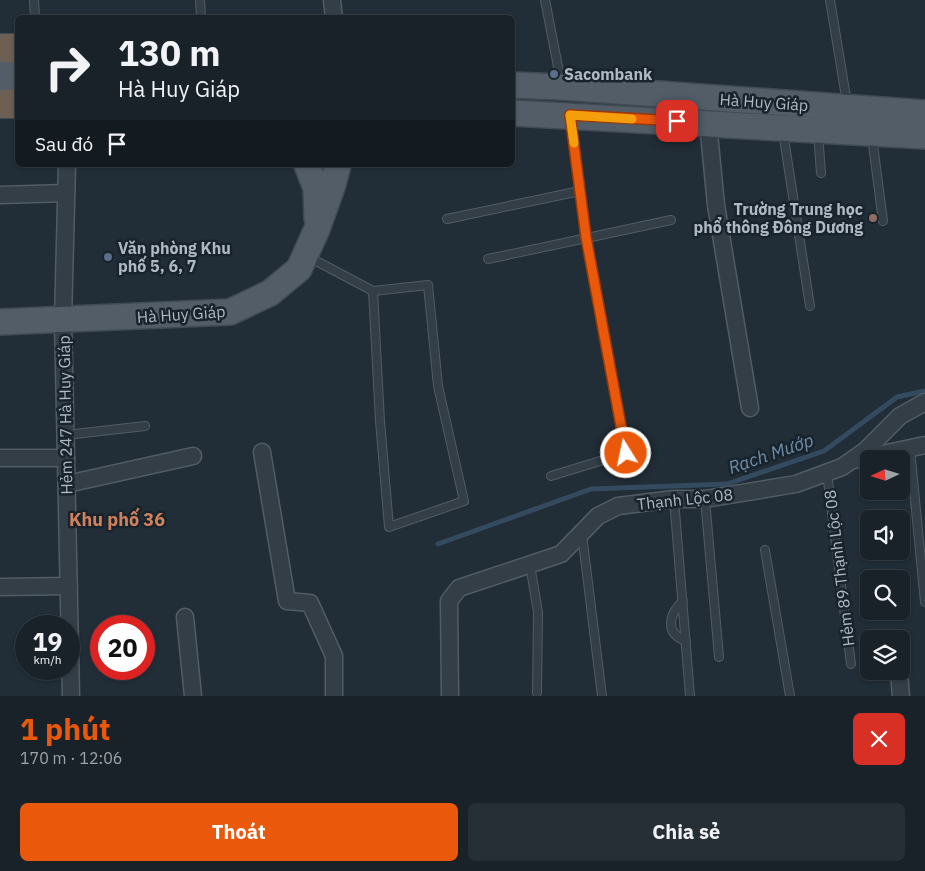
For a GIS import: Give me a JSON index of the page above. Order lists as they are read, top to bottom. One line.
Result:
{"streets":{"main road":["Hà Huy Giáp"],"street":["Hẻm 247 Hà Huy Giáp","Thạnh Lộc 08"],"lane":["Hẻm 89 Thạnh Lộc 08"]},"crossings":[["Hà Huy Giáp","Hẻm 247 Hà Huy Giáp"],["Thạnh Lộc 08","Hẻm 89 Thạnh Lộc 08"]],"districts":["Khu phố 36"],"water":["Rạch Mướp"],"places":["Sacombank","Trường Trung học phổ thông Đông Dương","Văn phòng Khu phố 5, 6, 7"],"north":"left","page":{"turn":["130 m","Hà Huy Giáp"],"then":"Sau đó","speed":"19 km/h","limit":"20","heading":["1 phút","170 m · 12:06"],"buttons":["Thoát","Chia sẻ"]}}
